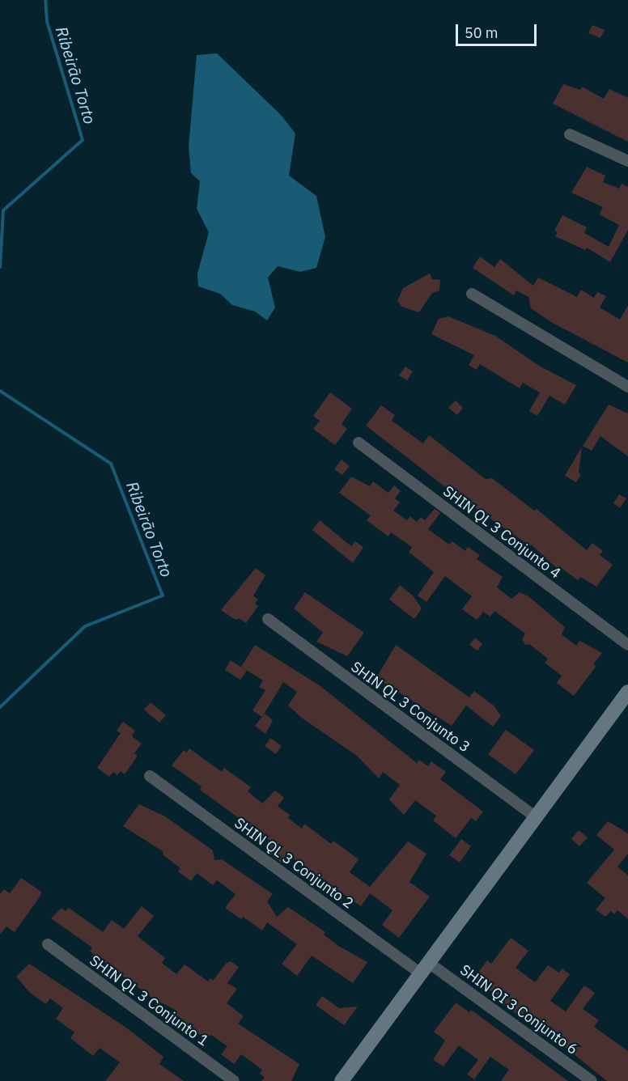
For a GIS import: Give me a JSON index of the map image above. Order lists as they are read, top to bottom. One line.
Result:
{"streets":{"street":["SHIN QL 3 Conjunto 4","SHIN QL 3 Conjunto 3","SHIN QL 3 Conjunto 2","SHIN QL 3 Conjunto 1","SHIN QI 3 Conjunto 6"]},"crossings":[["SHIN QL 3 Conjunto 2","SHIN QI 3 Conjunto 6"]],"water":["Ribeirão Torto"],"scale_bar":"50 m"}
